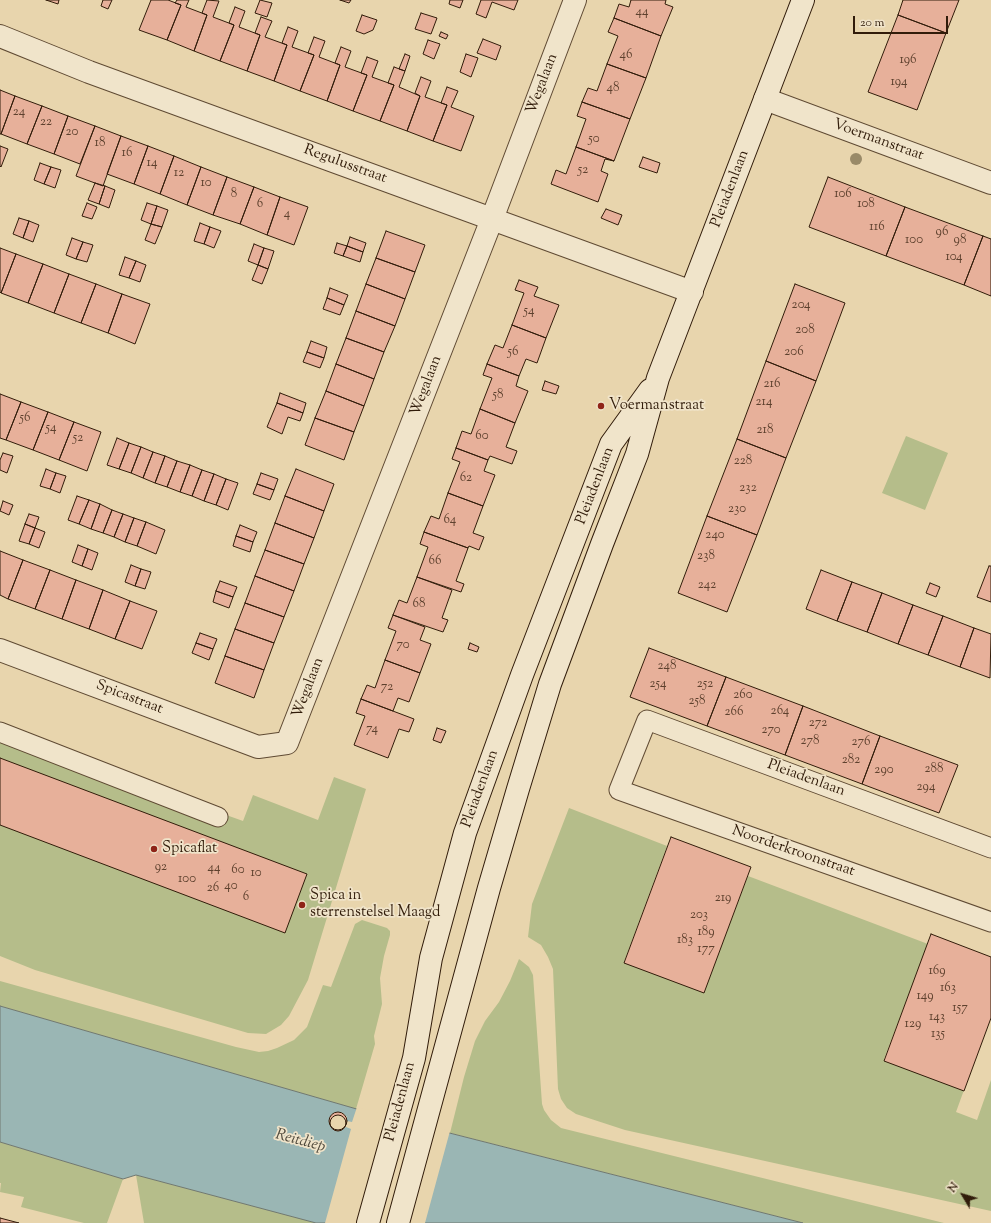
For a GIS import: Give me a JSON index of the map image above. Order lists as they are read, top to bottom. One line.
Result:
{"streets":{"main road":["Wegalaan","Voermanstraat","Regulusstraat","Pleiadenlaan","Spicastraat"],"lane":["Noorderkroonstraat"]},"crossings":[["Wegalaan","Regulusstraat"],["Wegalaan","Spicastraat"],["Voermanstraat","Pleiadenlaan"],["Regulusstraat","Pleiadenlaan"],["Pleiadenlaan","Noorderkroonstraat"]],"water":["Reitdiep"],"places":["Voermanstraat","Spicaflat","Spica in sterrenstelsel Maagd"],"house_numbers":["44","46","196","194","48","24","22","20","50","18","16","14","52","12","10","8","106","6","108","4","116","96","100","98","104","204","54","208","56","206","216","58","214","56","54","218","60","52","228","62","232","230","64","240","238","66","242","68","70","248","254","252","72","260","258","264","266","272","74","270","278","276","282","288","290","294","92","44","60","10","100","40","26","6","219","203","189","183","177","169","163","149","157","143","129","135"],"scale_bar":"20 m","north":"top left"}
